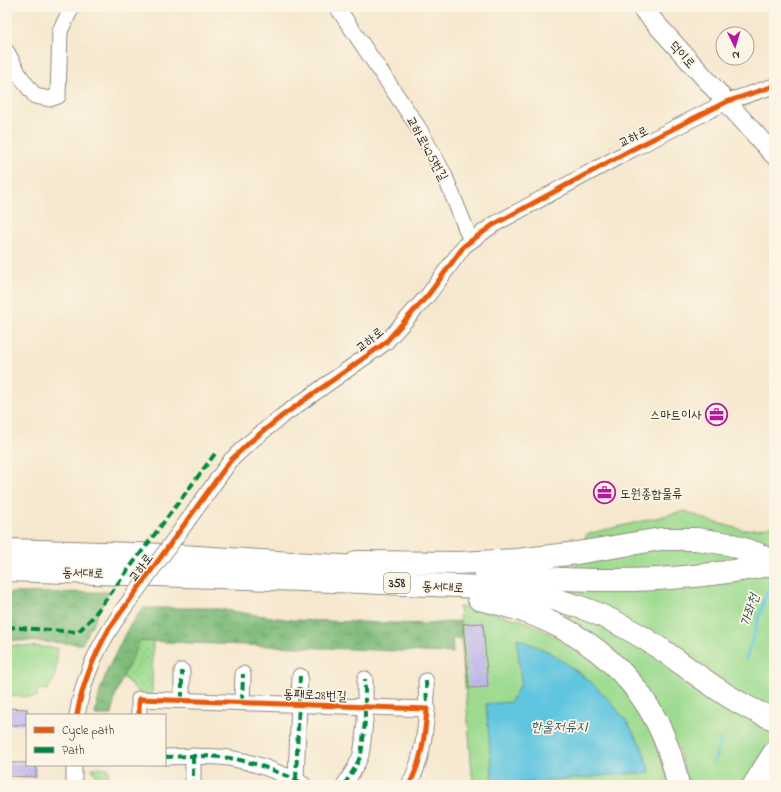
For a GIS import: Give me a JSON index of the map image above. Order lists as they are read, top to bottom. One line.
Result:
{"streets":{"highway":["동서대로","358"],"main road":["덕이로"],"street":["교하로","교하로425번길","동패로28번길"]},"crossings":[["덕이로","교하로"],["교하로","교하로425번길"]],"water":["가좌천","한울저류지"],"places":{"office":["스마트이사","도원종합물류"]},"legend":["Cycle path","Path"],"north":"bottom"}
